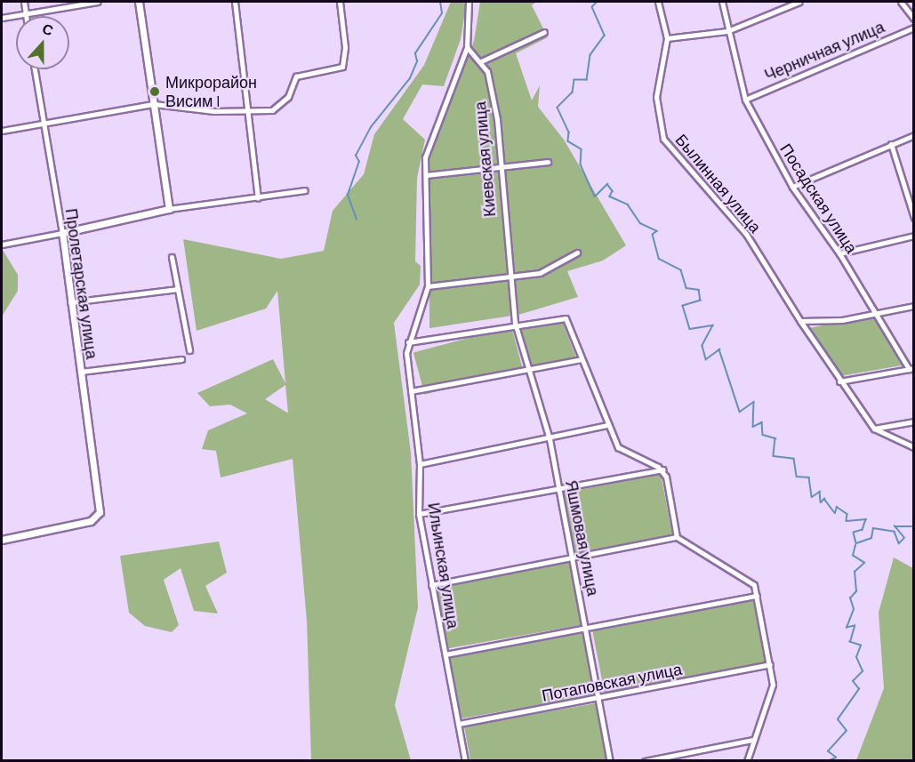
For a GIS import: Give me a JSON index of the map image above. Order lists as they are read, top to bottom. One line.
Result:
{"streets":{"street":["Черничная улица","Киевская улица","Былинная улица","Посадская улица","Пролетарская улица","Яшмовая улица","Ильинская улица","Потаповская улица"]},"crossings":[["Черничная улица","Посадская улица"],["Киевская улица","Яшмовая улица"],["Яшмовая улица","Потаповская улица"],["Ильинская улица","Потаповская улица"]],"places":["Микрорайон Висим I"],"north":"top"}
